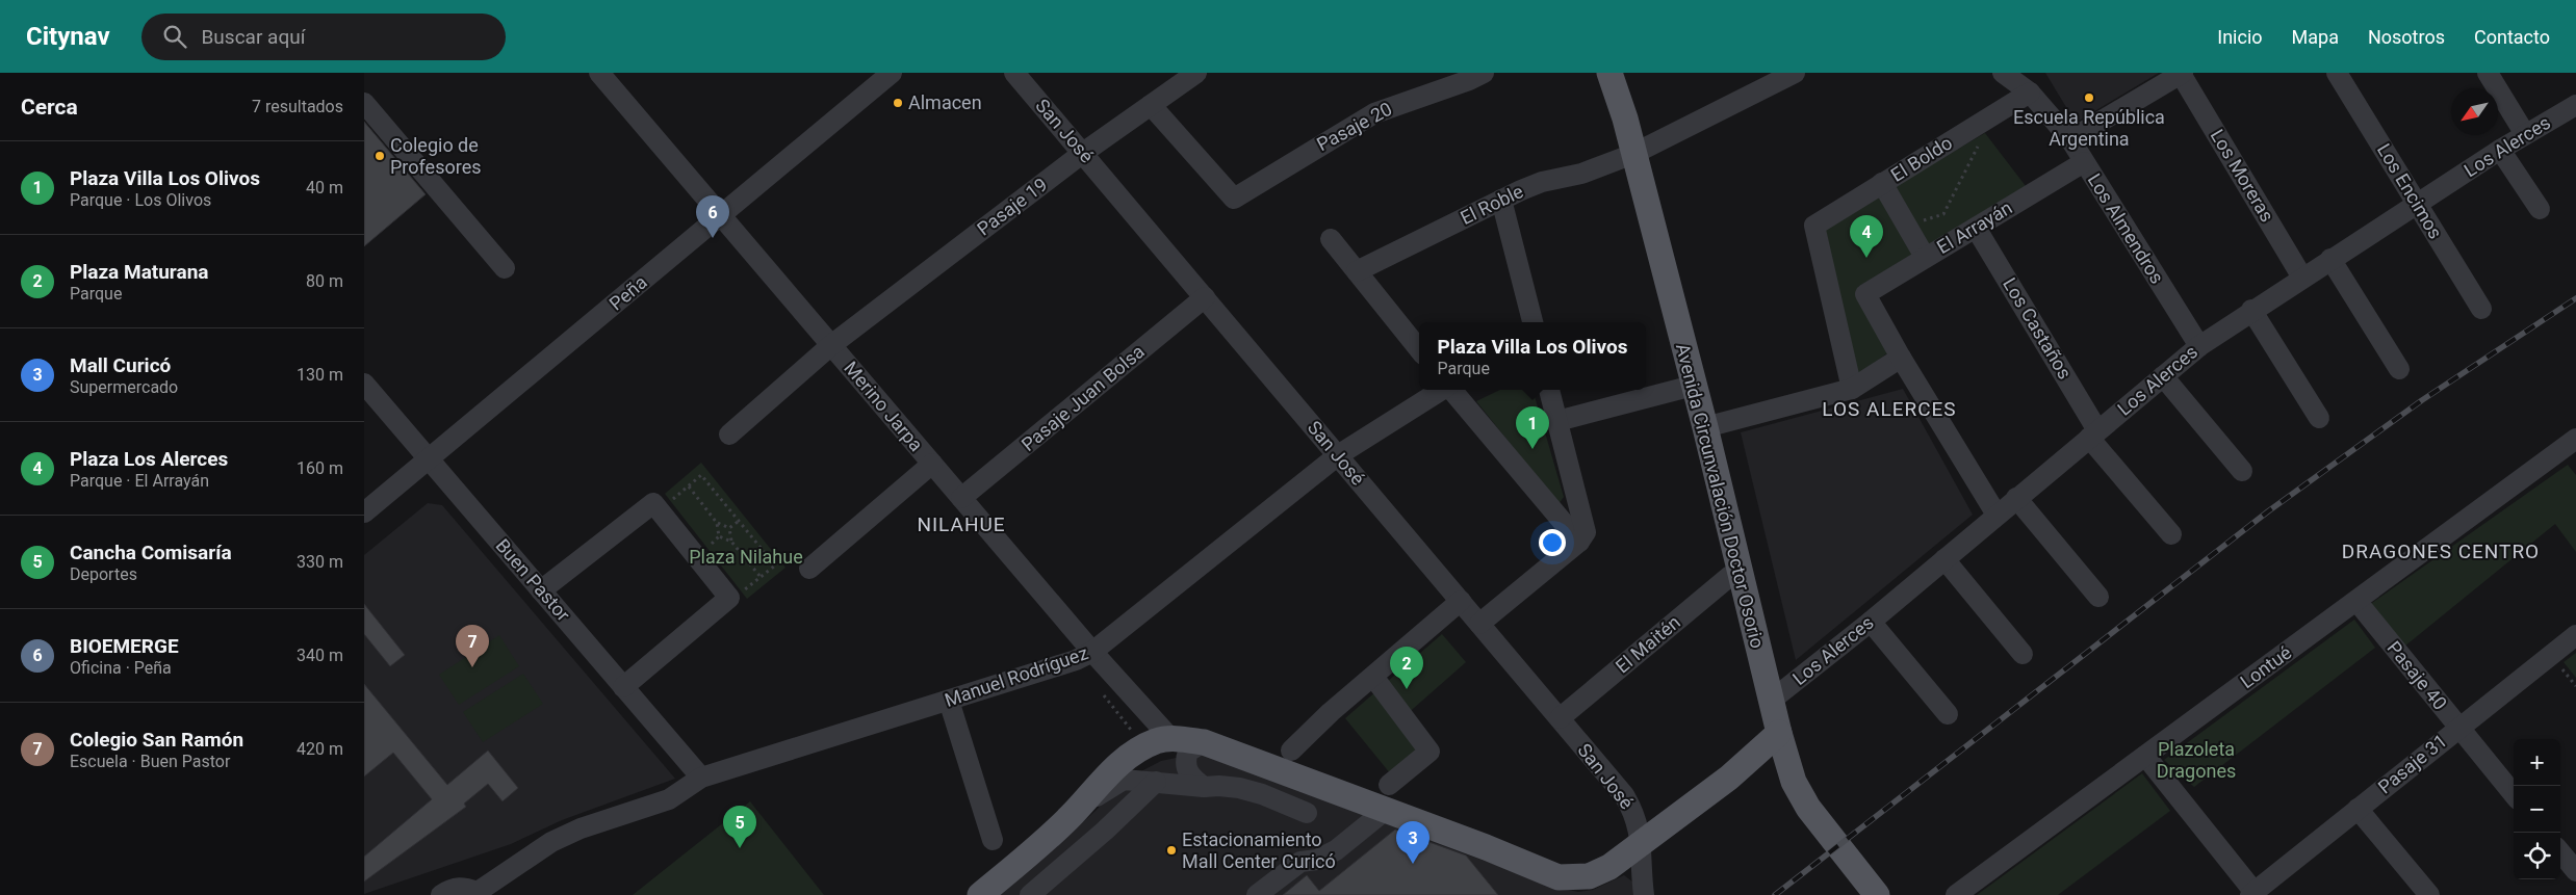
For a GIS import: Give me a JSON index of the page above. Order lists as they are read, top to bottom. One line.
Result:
{"streets":{"main road":["Avenida Circunvalación Doctor Osorio"],"street":["Pasaje 20","San José","Los Alerces","El Boldo","Los Moreras","Los Encimos","El Roble","Pasaje 19","El Arrayán","Los Almendros","Peña","Los Castaños","Pasaje Juan Bolsa","Merino Jarpa","Buen Pastor","El Maitén","Lontué","Pasaje 40","Manuel Rodríguez","Pasaje 31"]},"crossings":[["Pasaje 20","Pasaje 19"],["San José","Pasaje 19"],["San José","Pasaje Juan Bolsa"],["San José","El Maitén"],["San José","Manuel Rodríguez"],["Los Alerces","Los Moreras"],["Los Alerces","Los Encimos"],["Los Alerces","Los Almendros"],["Los Alerces","Los Castaños"],["Los Alerces","Avenida Circunvalación Doctor Osorio"],["El Boldo","Los Almendros"],["El Roble","Avenida Circunvalación Doctor Osorio"],["Pasaje 19","Merino Jarpa"],["El Arrayán","Los Almendros"],["El Arrayán","Los Castaños"],["Peña","Merino Jarpa"],["Peña","Buen Pastor"],["Pasaje Juan Bolsa","Merino Jarpa"],["Merino Jarpa","Manuel Rodríguez"],["Avenida Circunvalación Doctor Osorio","El Maitén"],["Buen Pastor","Manuel Rodríguez"],["Lontué","Pasaje 40"],["Pasaje 40","Pasaje 31"]],"districts":["LOS ALERCES","NILAHUE","DRAGONES CENTRO"],"parks":["Plaza Nilahue","Plazoleta Dragones"],"places":["Escuela República Argentina","Almacen","Colegio de Profesores","Estacionamiento Mall Center Curicó"],"north":"bottom left","page":{"header":"Citynav","search":"Buscar aquí","nav":["Inicio","Mapa","Nosotros","Contacto"],"heading":["Cerca","7 resultados"],"list":[{"mark":"1","name":"Plaza Villa Los Olivos","note":"Parque · Los Olivos","value":"40 m"},{"mark":"2","name":"Plaza Maturana","note":"Parque","value":"80 m"},{"mark":"3","name":"Mall Curicó","note":"Supermercado","value":"130 m"},{"mark":"4","name":"Plaza Los Alerces","note":"Parque · El Arrayán","value":"160 m"},{"mark":"5","name":"Cancha Comisaría","note":"Deportes","value":"330 m"},{"mark":"6","name":"BIOEMERGE","note":"Oficina · Peña","value":"340 m"},{"mark":"7","name":"Colegio San Ramón","note":"Escuela · Buen Pastor","value":"420 m"}],"pins":["6","4","1","7","2","5","3"],"popup":["Plaza Villa Los Olivos","Parque"],"map_buttons":["+","−"]}}
